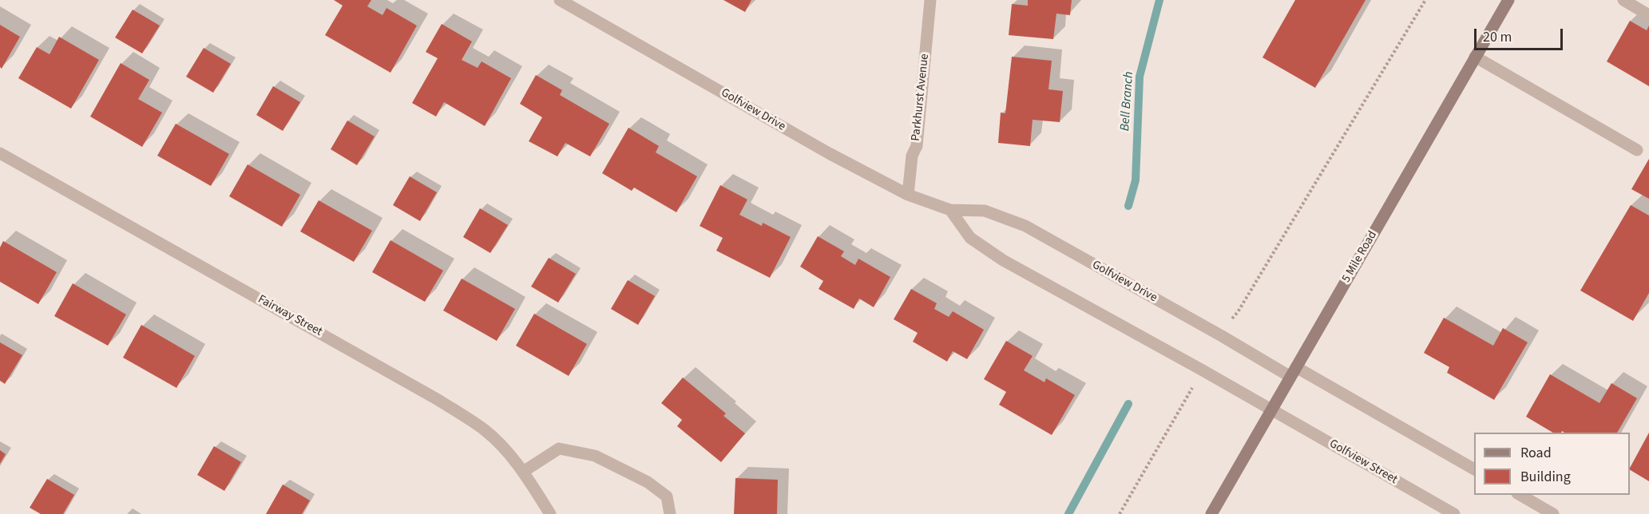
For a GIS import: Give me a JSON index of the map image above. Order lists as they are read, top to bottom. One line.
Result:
{"streets":{"main road":["5 Mile Road"],"street":["Parkhurst Avenue","Golfview Drive","Fairway Street","Golfview Street"]},"crossings":[["Parkhurst Avenue","Golfview Drive"],["Golfview Drive","5 Mile Road"],["5 Mile Road","Golfview Street"]],"water":["Bell Branch"],"legend":["Road","Building"],"scale_bar":"20 m"}
